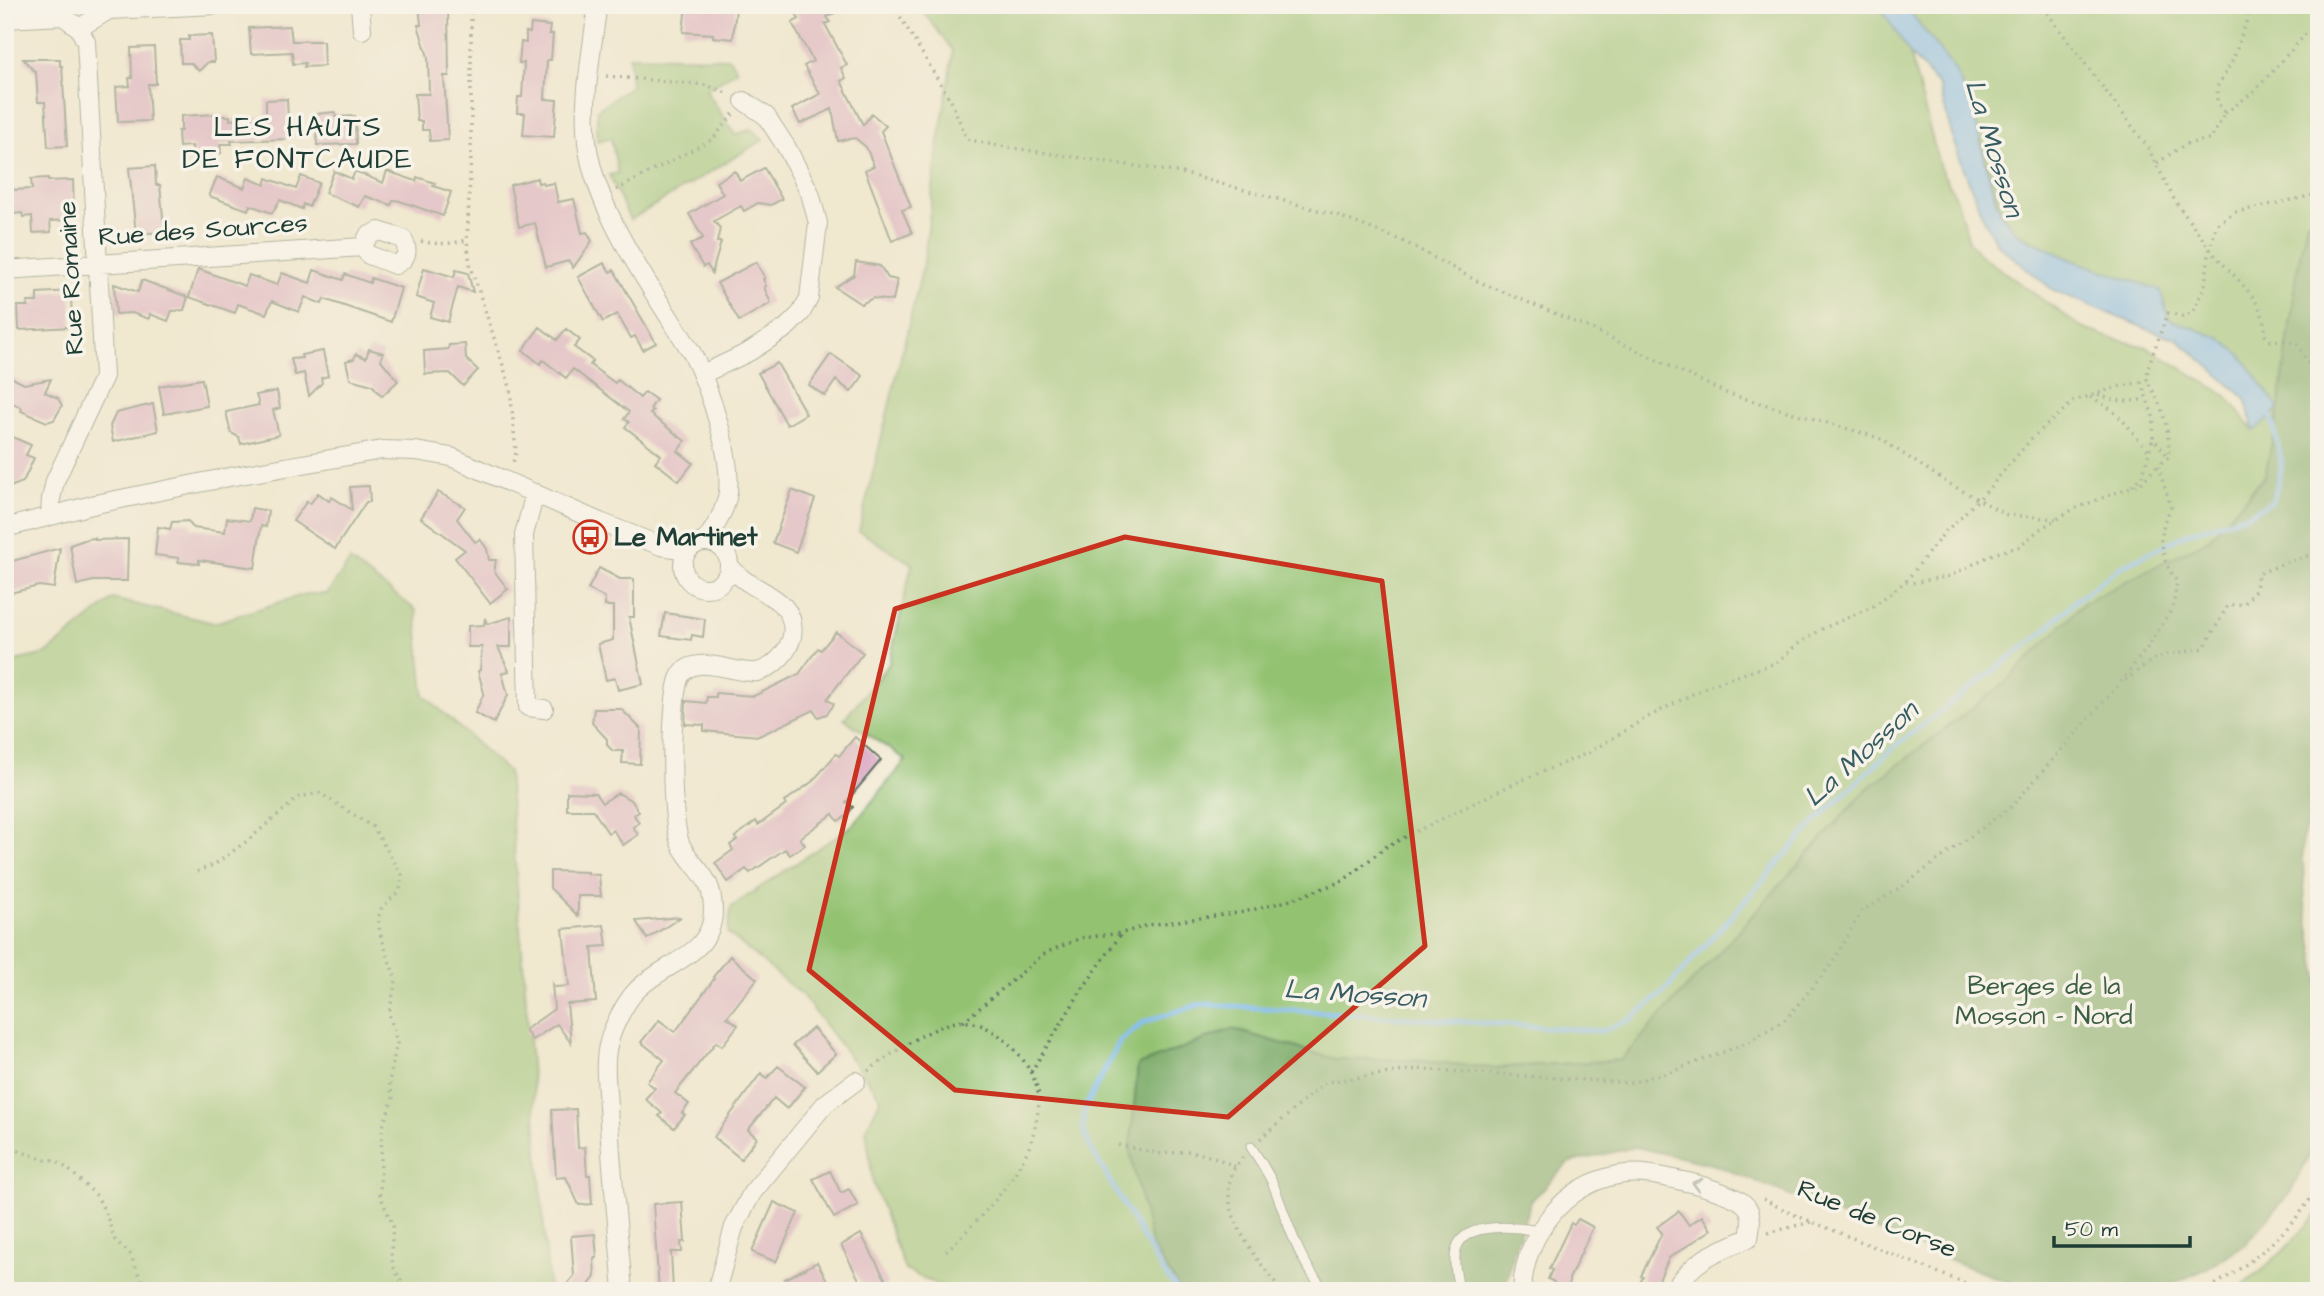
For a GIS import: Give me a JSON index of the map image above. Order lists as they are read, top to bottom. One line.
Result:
{"streets":{"street":["Rue des Sources","Rue Romaine"],"path":["Rue de Corse"]},"crossings":[["Rue des Sources","Rue Romaine"]],"districts":["LES HAUTS DE FONTCAUDE"],"water":["La Mosson"],"parks":["Berges de la Mosson - Nord"],"places":{"bus stop":["Le Martinet"]},"scale_bar":"50 m"}
